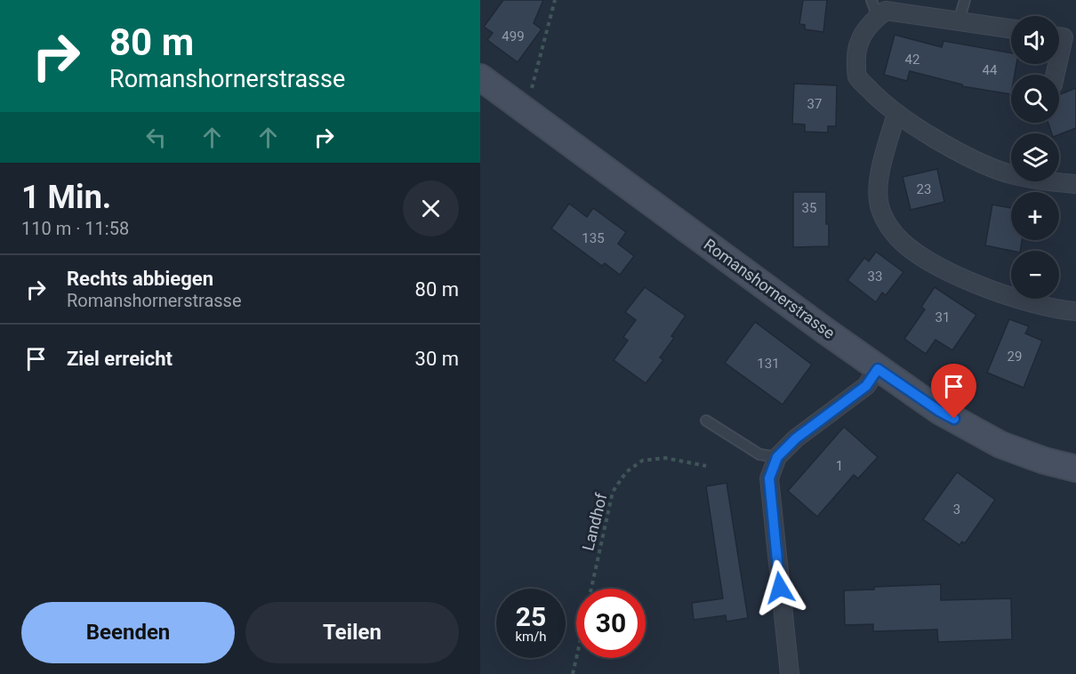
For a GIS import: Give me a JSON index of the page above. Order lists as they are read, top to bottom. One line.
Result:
{"streets":{"main road":["Romanshornerstrasse"],"path":["Landhof"]},"house_numbers":["499","42","44","37","23","35","135","33","31","29","131","1","3"],"page":{"turn":["80 m","Romanshornerstrasse"],"map_buttons":["+","−"],"heading":["1 Min.","110 m · 11:58"],"list":[{"name":"Rechts abbiegen","note":"Romanshornerstrasse","value":"80 m"},{"name":"Ziel erreicht","value":"30 m"}],"speed":"25 km/h","limit":"30","buttons":["Beenden","Teilen"]}}
